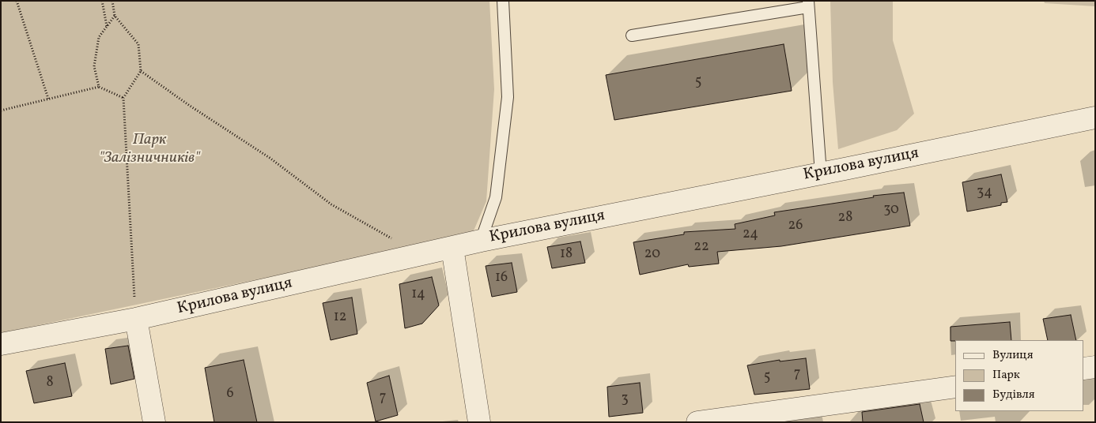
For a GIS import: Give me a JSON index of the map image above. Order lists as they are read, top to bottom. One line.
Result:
{"streets":{"street":["Крилова вулиця"]},"parks":["Парк \"Залізничників\""],"house_numbers":["5","34","30","28","26","24","22","18","20","16","14","12","7","5","8","6","7","3"],"legend":["Вулиця","Парк","Будівля"]}
